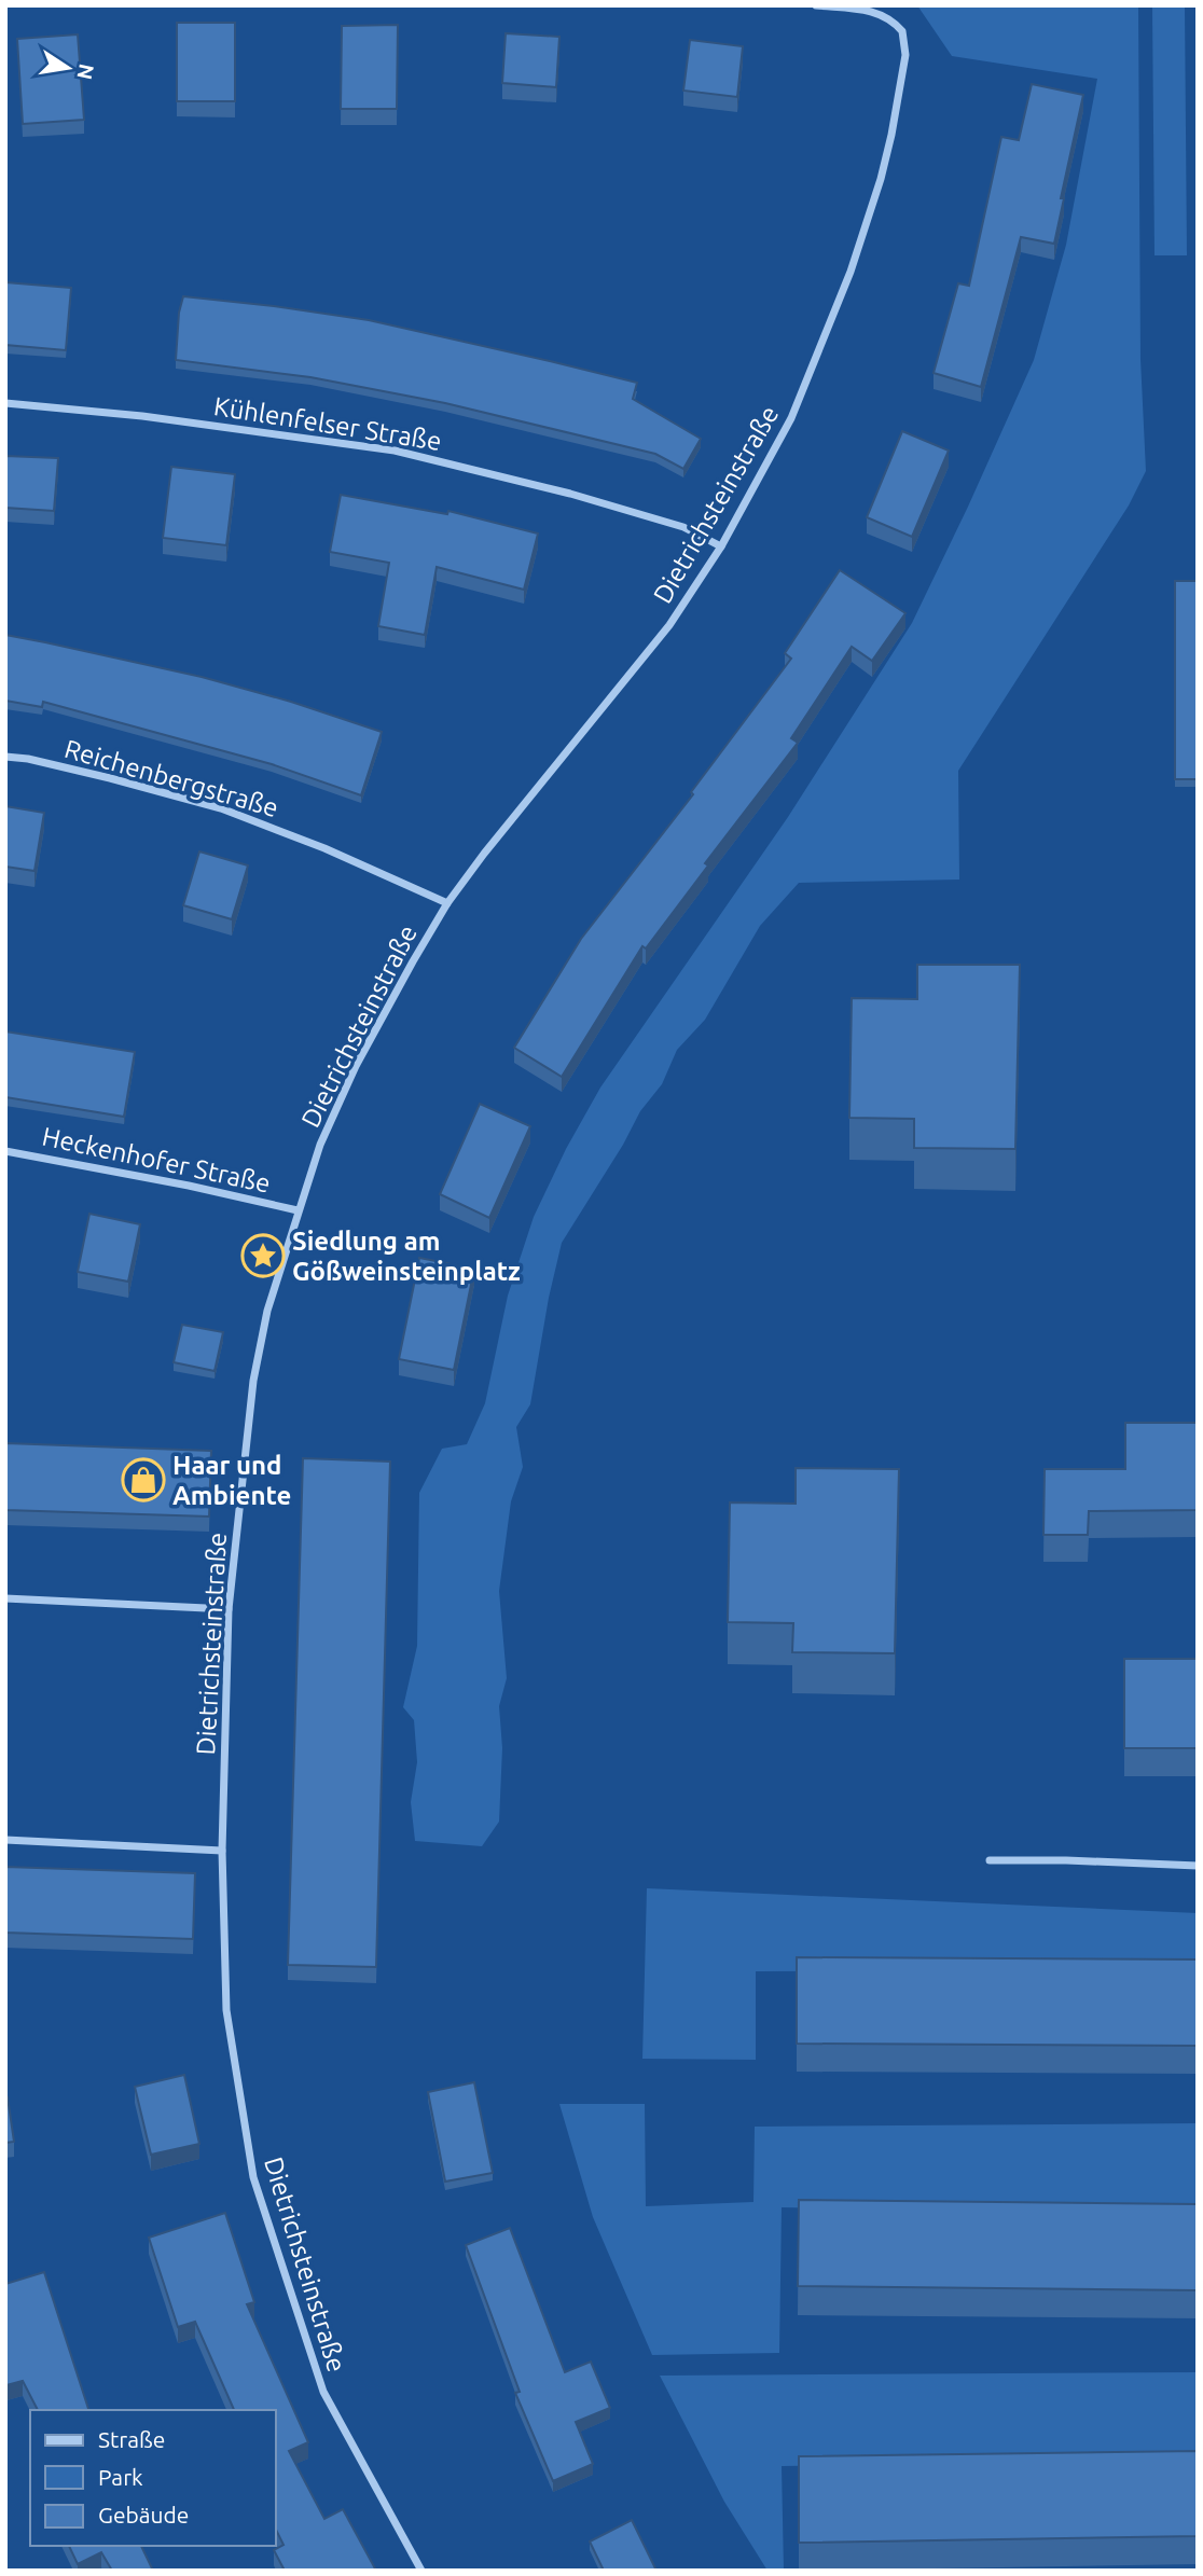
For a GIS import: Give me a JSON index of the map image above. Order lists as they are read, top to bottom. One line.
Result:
{"streets":{"street":["Kühlenfelser Straße","Dietrichsteinstraße","Reichenbergstraße","Heckenhofer Straße"]},"crossings":[["Kühlenfelser Straße","Dietrichsteinstraße"],["Dietrichsteinstraße","Reichenbergstraße"],["Dietrichsteinstraße","Heckenhofer Straße"]],"places":{"place":["Siedlung am Gößweinsteinplatz"],"shop":["Haar und Ambiente"]},"legend":["Straße","Park","Gebäude"],"north":"right"}
